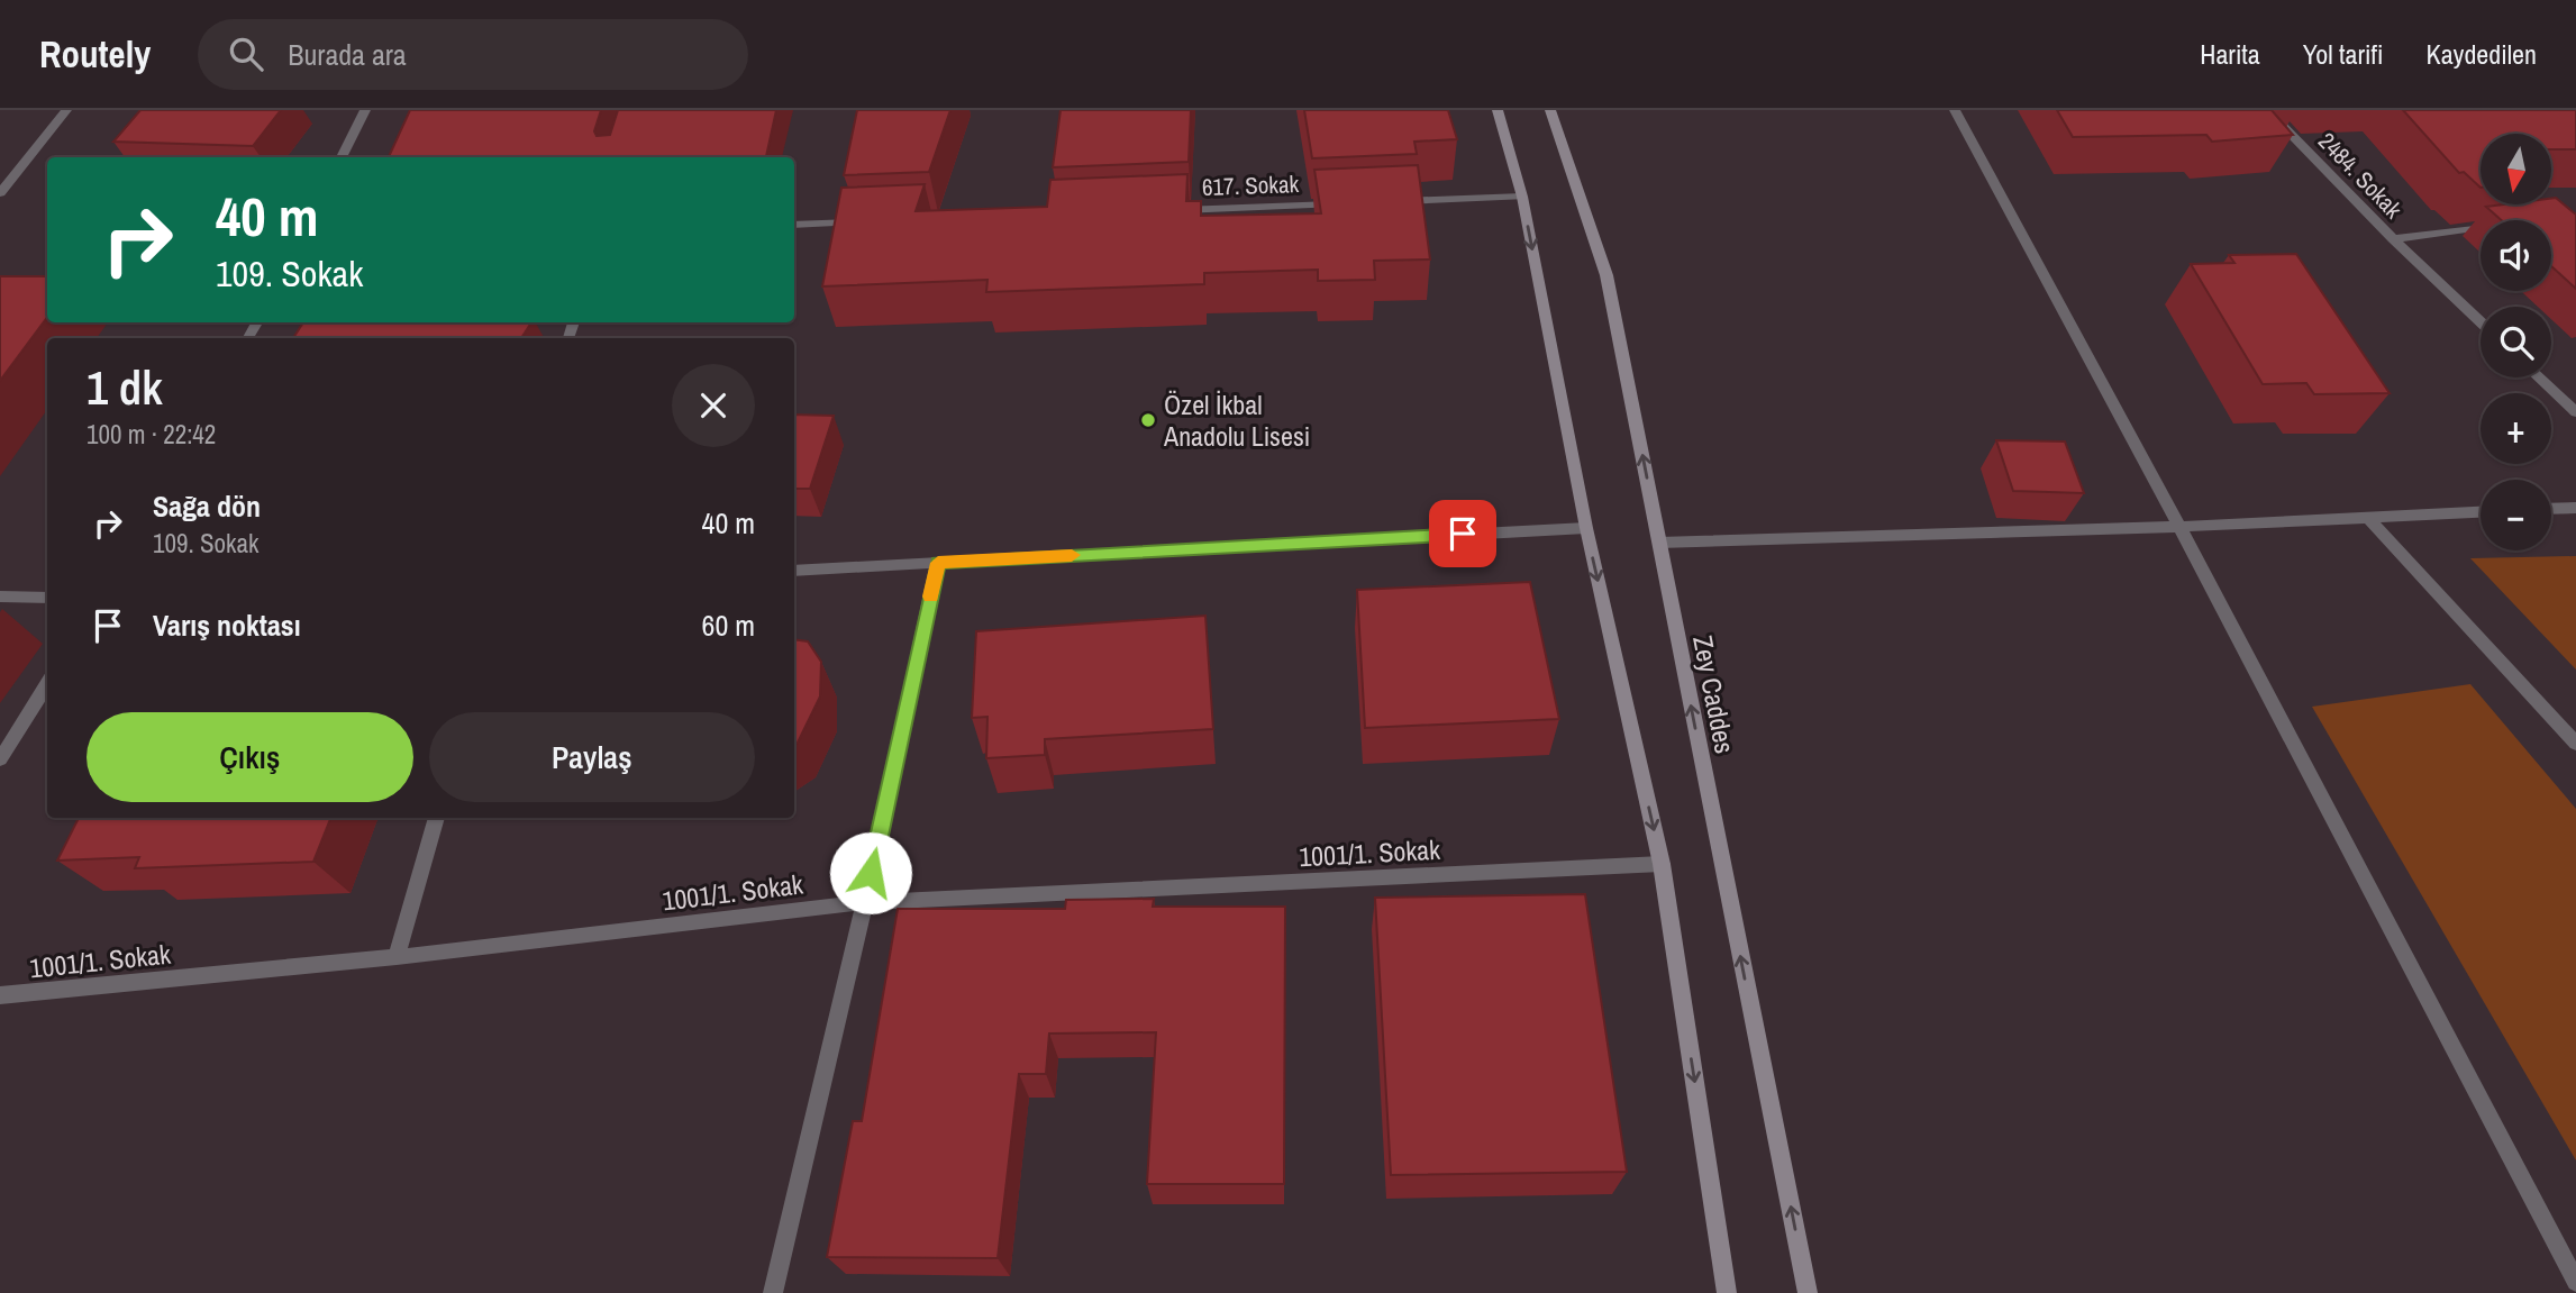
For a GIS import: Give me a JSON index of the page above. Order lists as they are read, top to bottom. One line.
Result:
{"streets":{"main road":["Zey Caddes"],"street":["2484. Sokak","617. Sokak","1001/1. Sokak"]},"places":["Özel İkbal Anadolu Lisesi"],"north":"bottom","page":{"header":"Routely","search":"Burada ara","nav":["Harita","Yol tarifi","Kaydedilen"],"map_buttons":["+","−"],"turn":["40 m","109. Sokak"],"heading":["1 dk","100 m · 22:42"],"list":[{"name":"Sağa dön","note":"109. Sokak","value":"40 m"},{"name":"Varış noktası","value":"60 m"}],"buttons":["Çıkış","Paylaş"]}}
